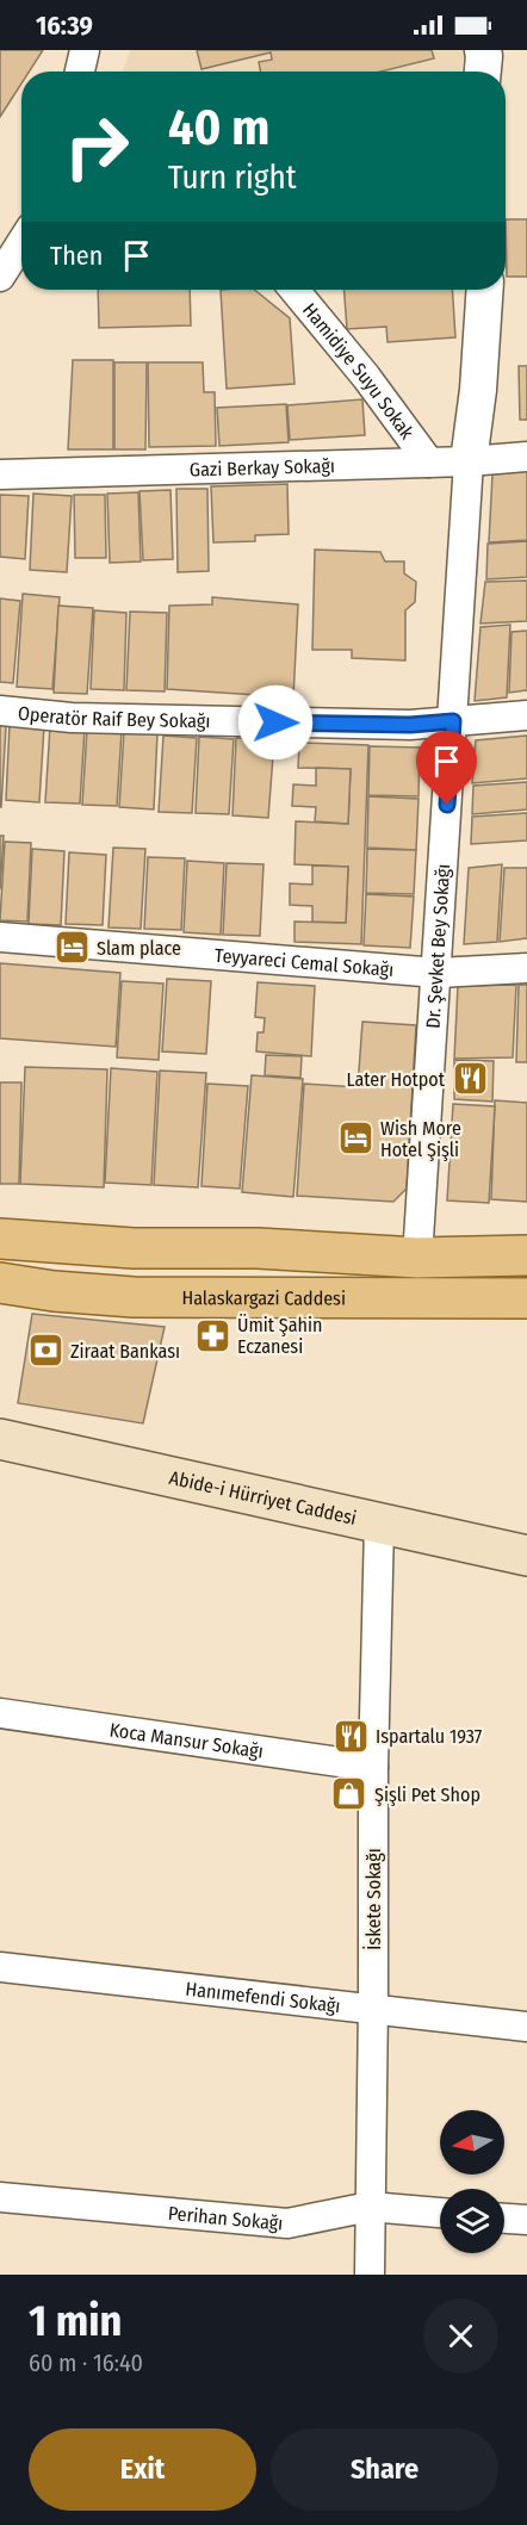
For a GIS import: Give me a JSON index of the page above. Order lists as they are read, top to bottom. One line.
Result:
{"streets":{"main road":["Halaskargazi Caddesi","Abide-i Hürriyet Caddesi"],"street":["Hamidiye Suyu Sokak","Gazi Berkay Sokağı","Operatör Raif Bey Sokağı","Dr. Şevket Bey Sokağı","Teyyareci Cemal Sokağı","Koca Mansur Sokağı","İskete Sokağı","Hanımefendi Sokağı","Perihan Sokağı"]},"crossings":[["Hamidiye Suyu Sokak","Gazi Berkay Sokağı"],["Gazi Berkay Sokağı","Dr. Şevket Bey Sokağı"],["Operatör Raif Bey Sokağı","Dr. Şevket Bey Sokağı"],["Dr. Şevket Bey Sokağı","Teyyareci Cemal Sokağı"],["Abide-i Hürriyet Caddesi","İskete Sokağı"],["Koca Mansur Sokağı","İskete Sokağı"],["İskete Sokağı","Hanımefendi Sokağı"],["İskete Sokağı","Perihan Sokağı"]],"places":{"hotel":["Slam place","Wish More Hotel Şişli"],"restaurant":["Later Hotpot","Ispartalu 1937"],"pharmacy":["Ümit Şahin Eczanesi"],"bank":["Ziraat Bankası"],"shop":["Şişli Pet Shop"]},"north":"left","page":{"status":"16:39","turn":["40 m","Turn right"],"then":"Then","heading":["1 min","60 m · 16:40"],"buttons":["Exit","Share"]}}
